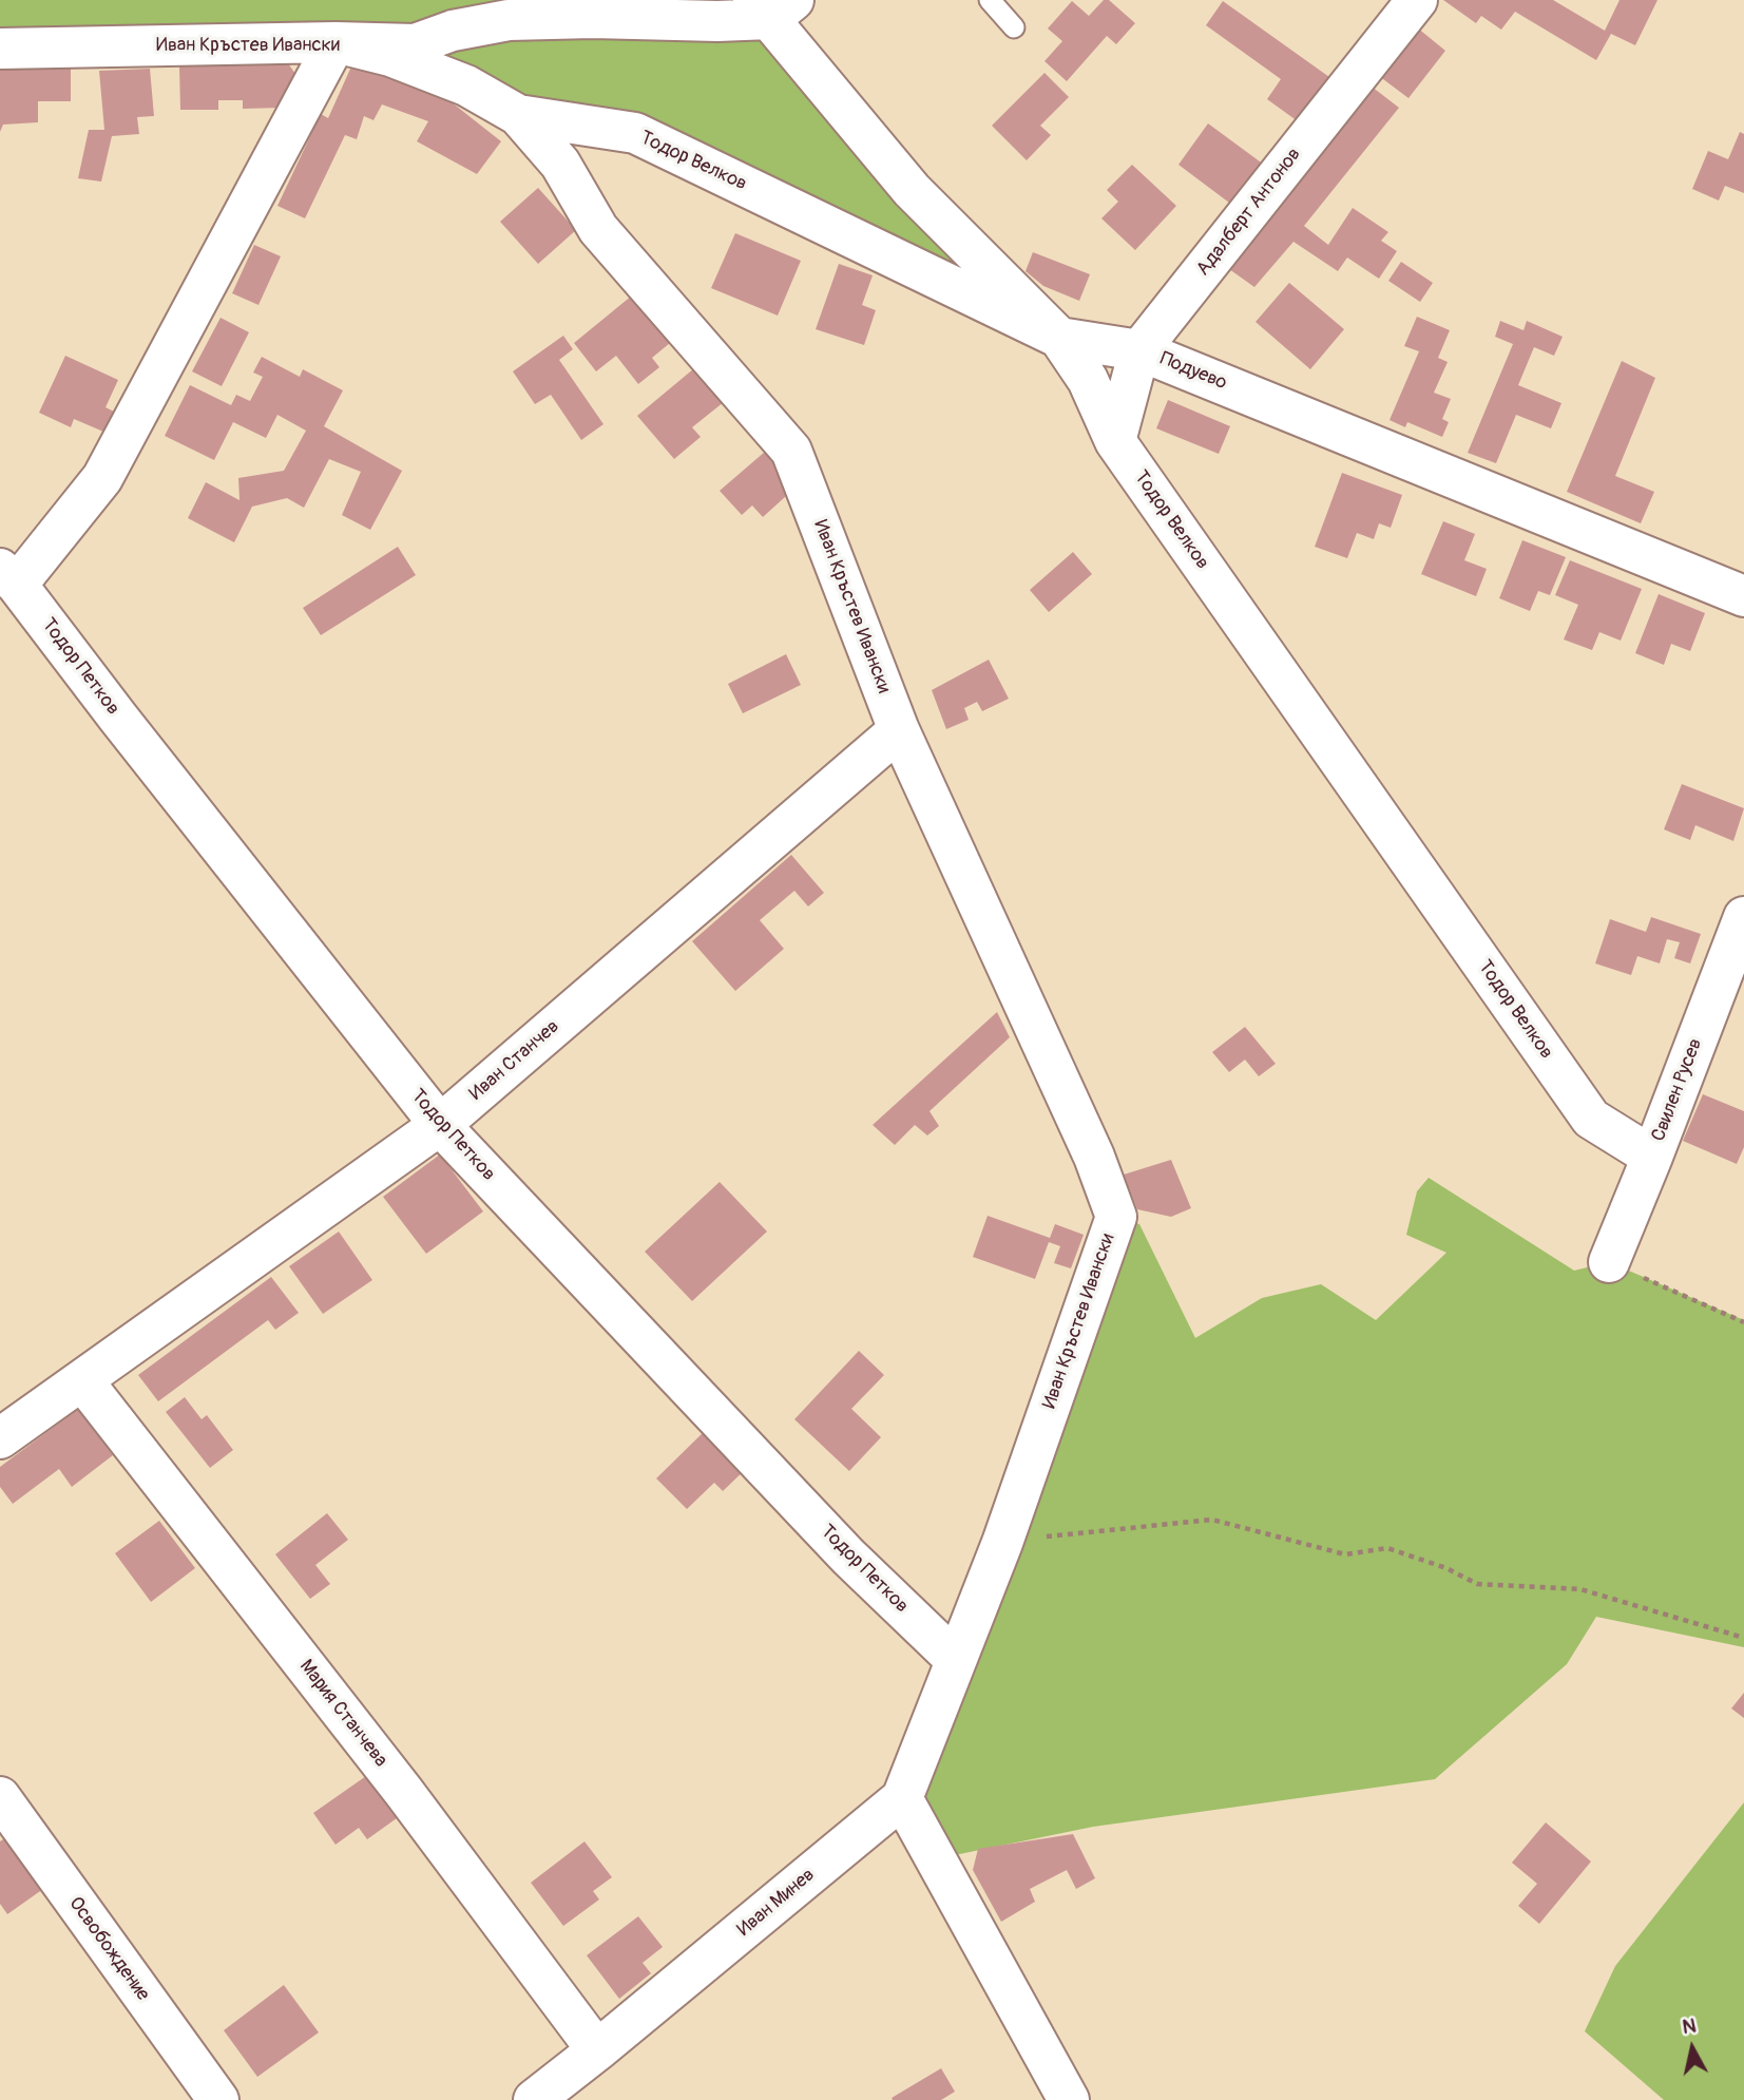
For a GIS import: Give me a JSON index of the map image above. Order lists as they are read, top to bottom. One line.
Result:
{"streets":{"street":["Иван Кръстев Ивански","Тодор Велков","Адалберт Антонов","Подуево","Тодор Петков","Иван Станчев","Свилен Русев","Мария Станчева","Иван Минев","Освобождение"]},"crossings":[["Иван Кръстев Ивански","Тодор Велков"],["Иван Кръстев Ивански","Тодор Петков"],["Иван Кръстев Ивански","Иван Станчев"],["Иван Кръстев Ивански","Иван Минев"],["Тодор Велков","Адалберт Антонов"],["Тодор Велков","Подуево"],["Тодор Велков","Свилен Русев"],["Адалберт Антонов","Подуево"],["Тодор Петков","Иван Станчев"],["Тодор Петков","Иван Минев"],["Иван Станчев","Мария Станчева"],["Мария Станчева","Иван Минев"]],"north":"top"}
